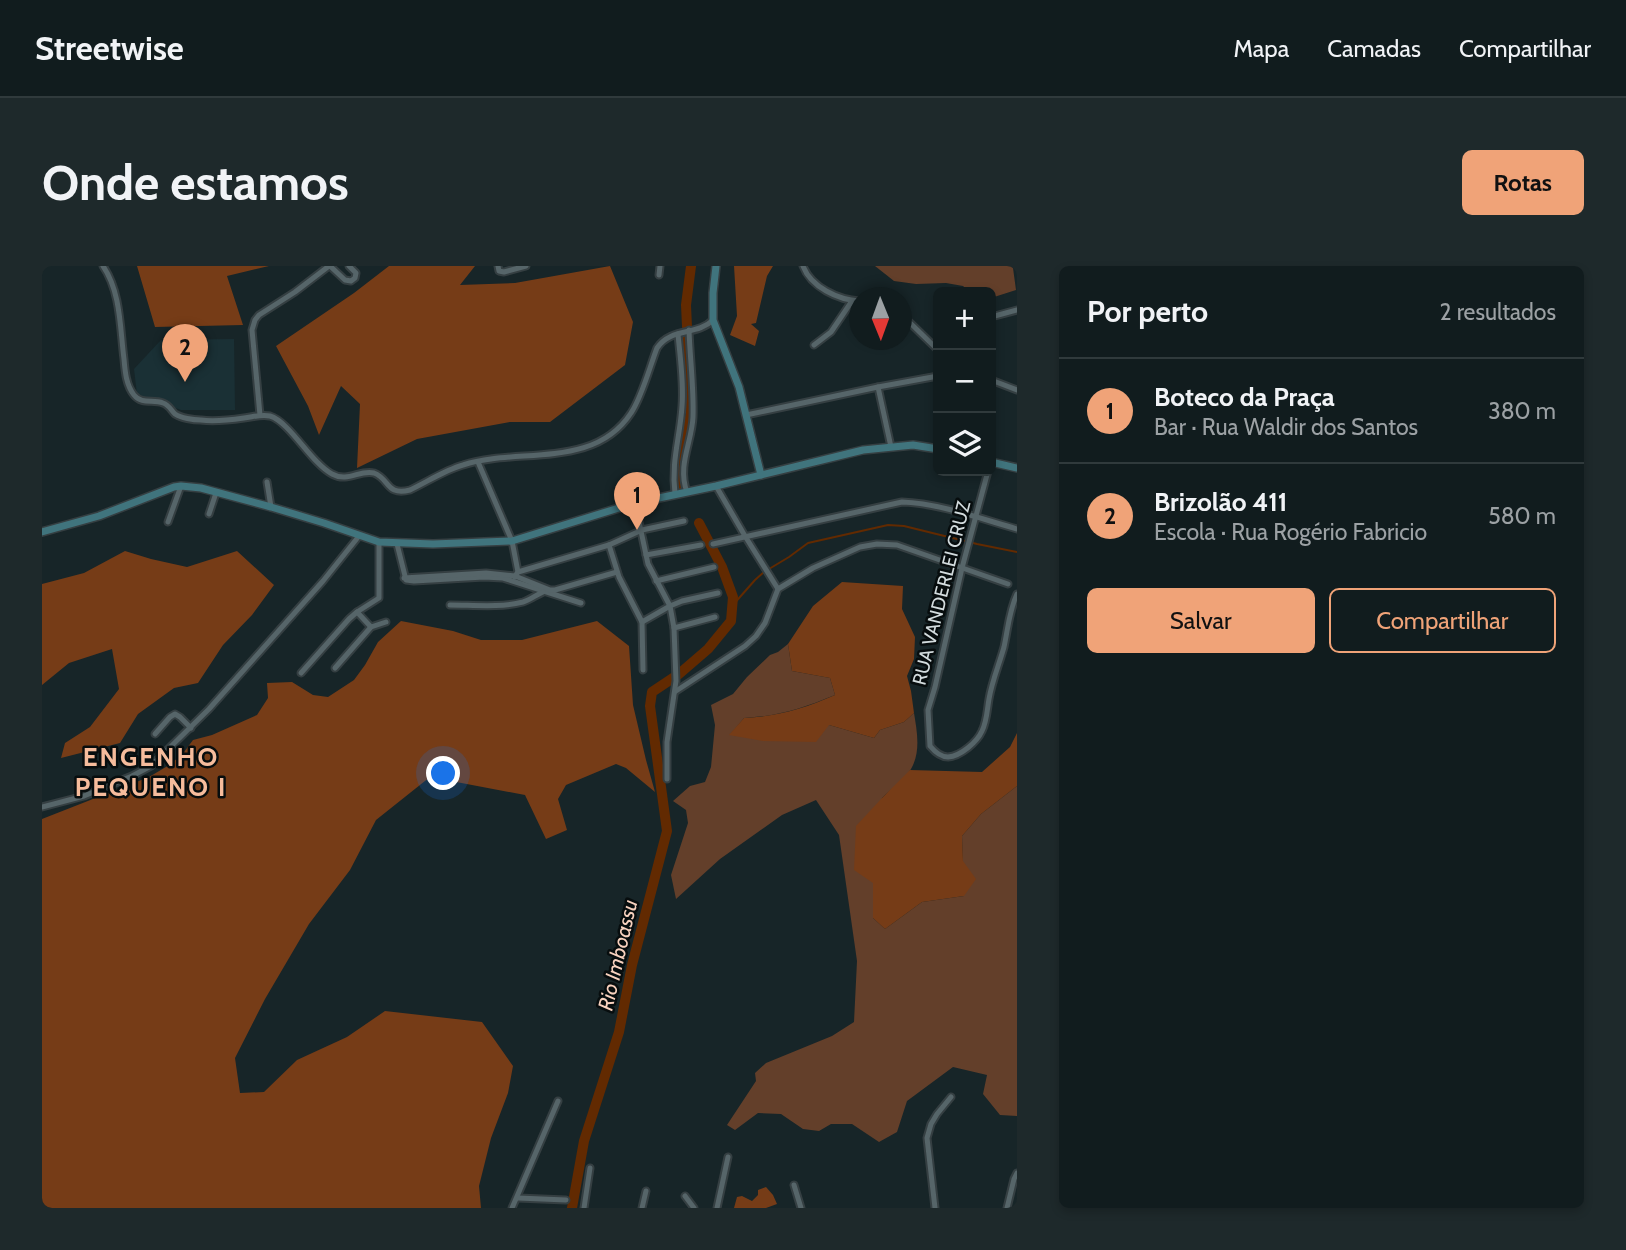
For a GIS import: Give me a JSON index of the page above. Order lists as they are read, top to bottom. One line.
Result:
{"streets":{"street":["RUA VANDERLEI CRUZ"]},"districts":["ENGENHO PEQUENO I"],"water":["Rio Imboassu"],"north":"bottom","page":{"header":"Streetwise","nav":["Mapa","Camadas","Compartilhar"],"buttons":["Rotas",["Salvar","Compartilhar"]],"title":"Onde estamos","heading":["Por perto","2 resultados"],"map_buttons":["+","−"],"pins":["2","1"],"list":[{"mark":"1","name":"Boteco da Praça","note":"Bar · Rua Waldir dos Santos","value":"380 m"},{"mark":"2","name":"Brizolão 411","note":"Escola · Rua Rogério Fabricio","value":"580 m"}]}}
